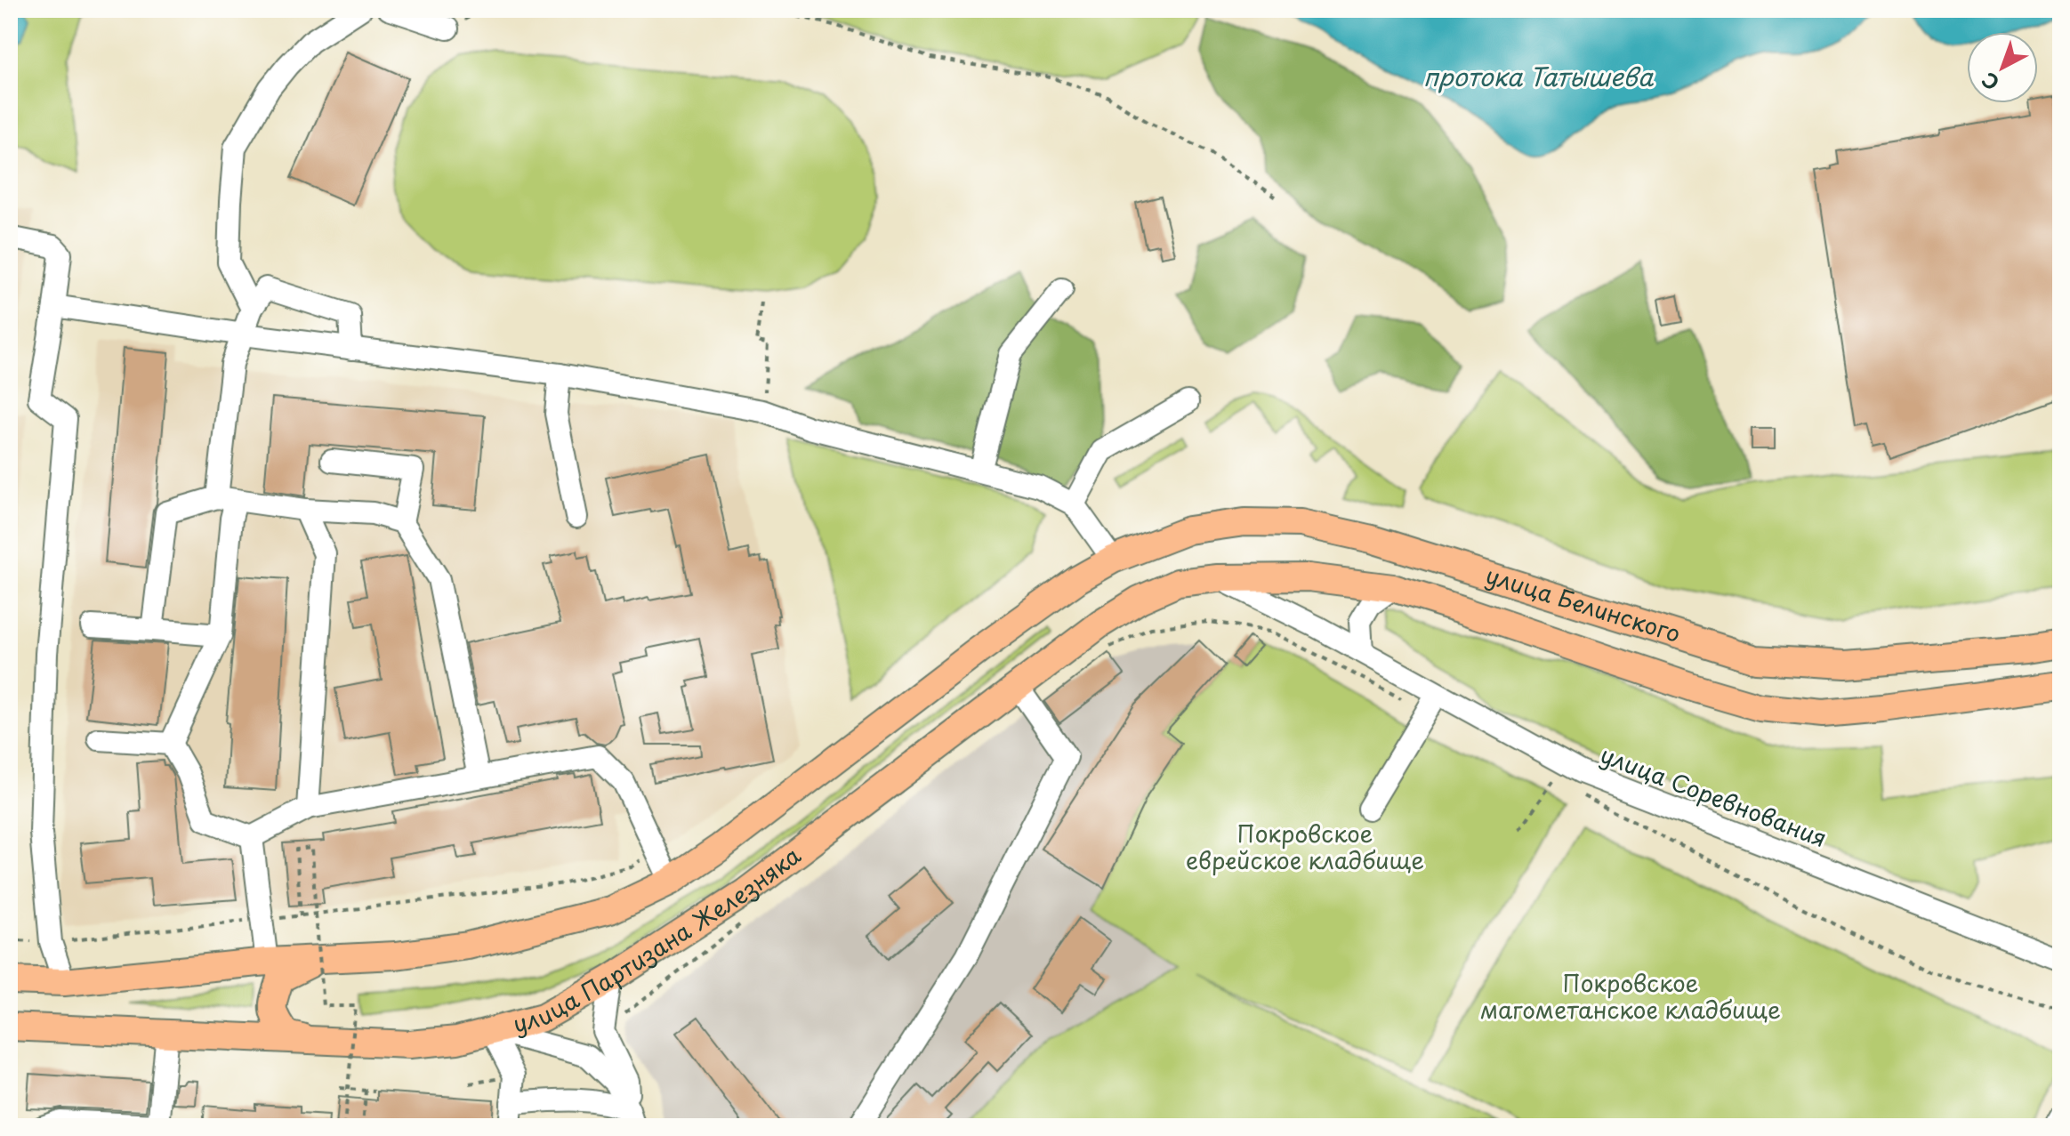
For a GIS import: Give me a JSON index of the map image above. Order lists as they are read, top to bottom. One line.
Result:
{"streets":{"main road":["улица Белинского","улица Партизана Железняка"],"street":["улица Соревнования"]},"crossings":[["улица Белинского","улица Соревнования"],["улица Белинского","улица Партизана Железняка"],["улица Соревнования","улица Партизана Железняка"]],"water":["протока Татышева"],"parks":["Покровское еврейское кладбище","Покровское магометанское кладбище"],"north":"bottom left"}
